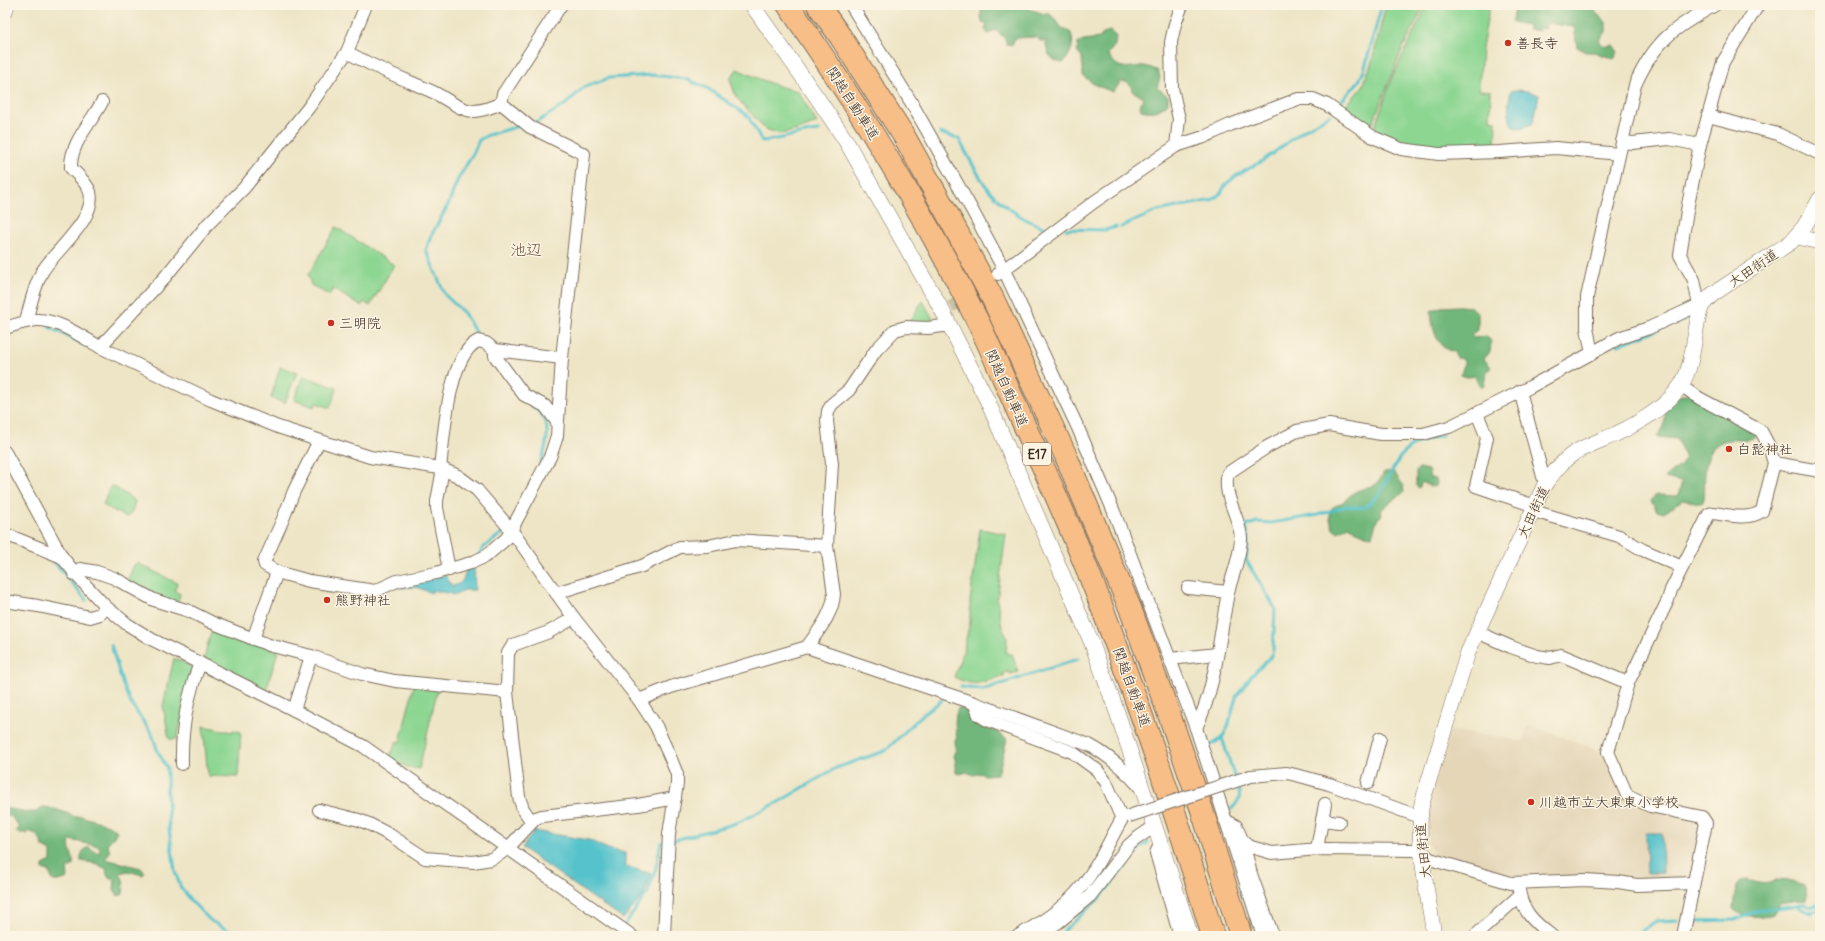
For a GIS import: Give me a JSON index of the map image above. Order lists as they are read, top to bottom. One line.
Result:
{"streets":{"highway":["関越自動車道","E17"],"street":["大田街道"]},"districts":["池辺"],"places":["善長寺","三明院","白髭神社","熊野神社","川越市立大東東小学校"]}
